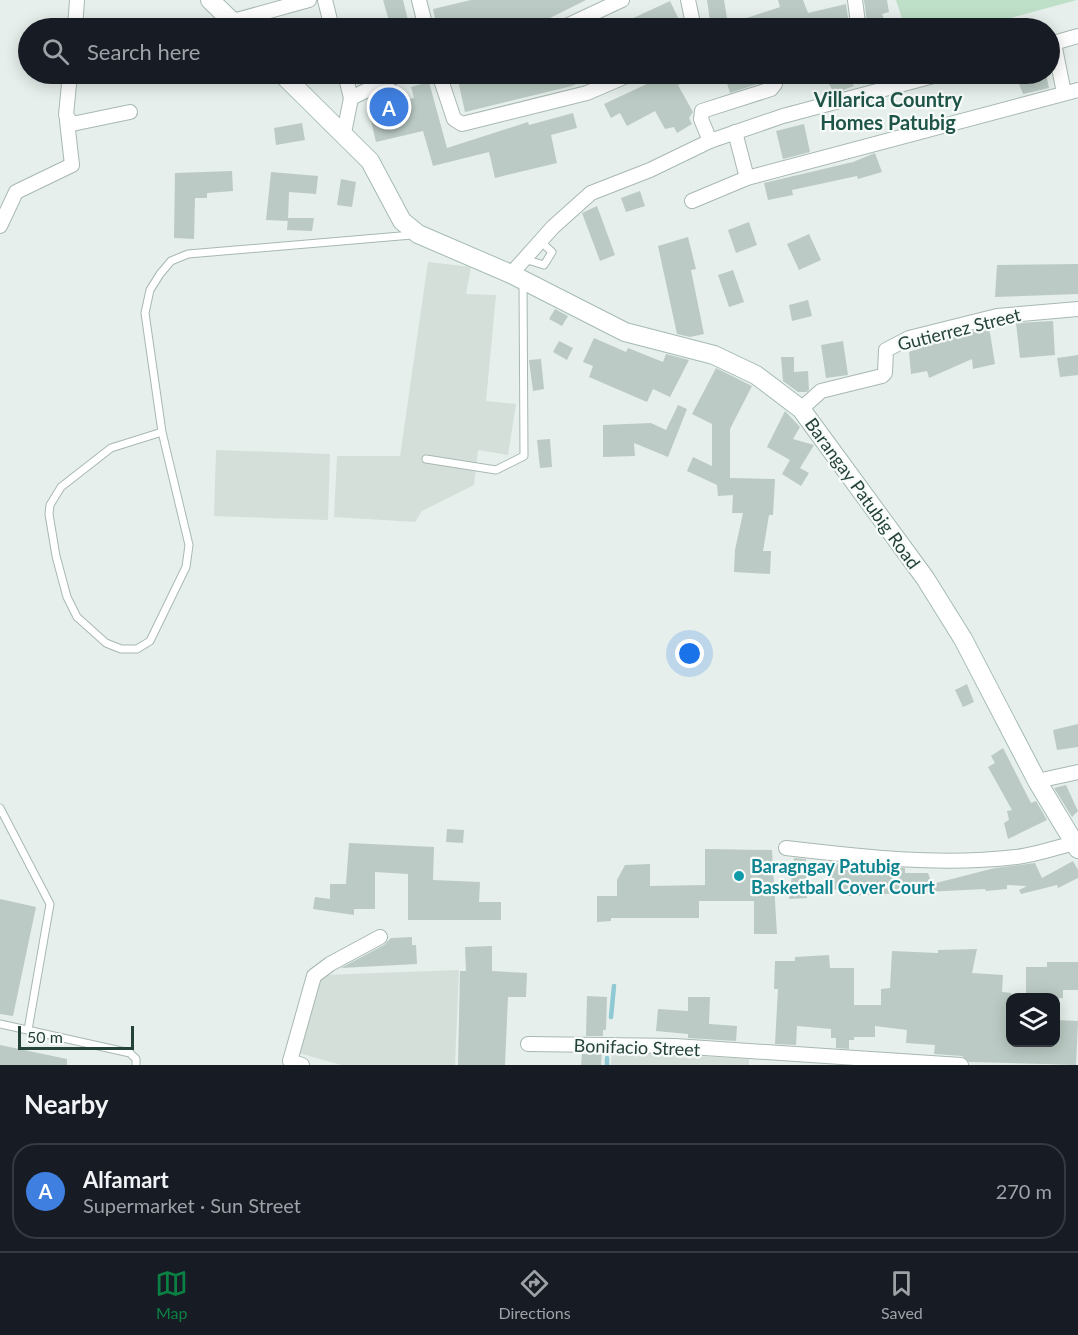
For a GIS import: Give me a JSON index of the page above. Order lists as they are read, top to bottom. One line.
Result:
{"streets":{"main road":["Barangay Patubig Road"],"street":["Gutierrez Street","Bonifacio Street"]},"crossings":[["Gutierrez Street","Barangay Patubig Road"]],"districts":["Villarica Country Homes Patubig"],"places":["Baragngay Patubig Basketball Cover Court"],"scale_bar":"50 m","page":{"search":"Search here","pins":"A","scale":"50 m","heading":"Nearby","list":[{"mark":"A","name":"Alfamart","note":"Supermarket · Sun Street","value":"270 m"}],"nav":["Map","Directions","Saved"]}}
